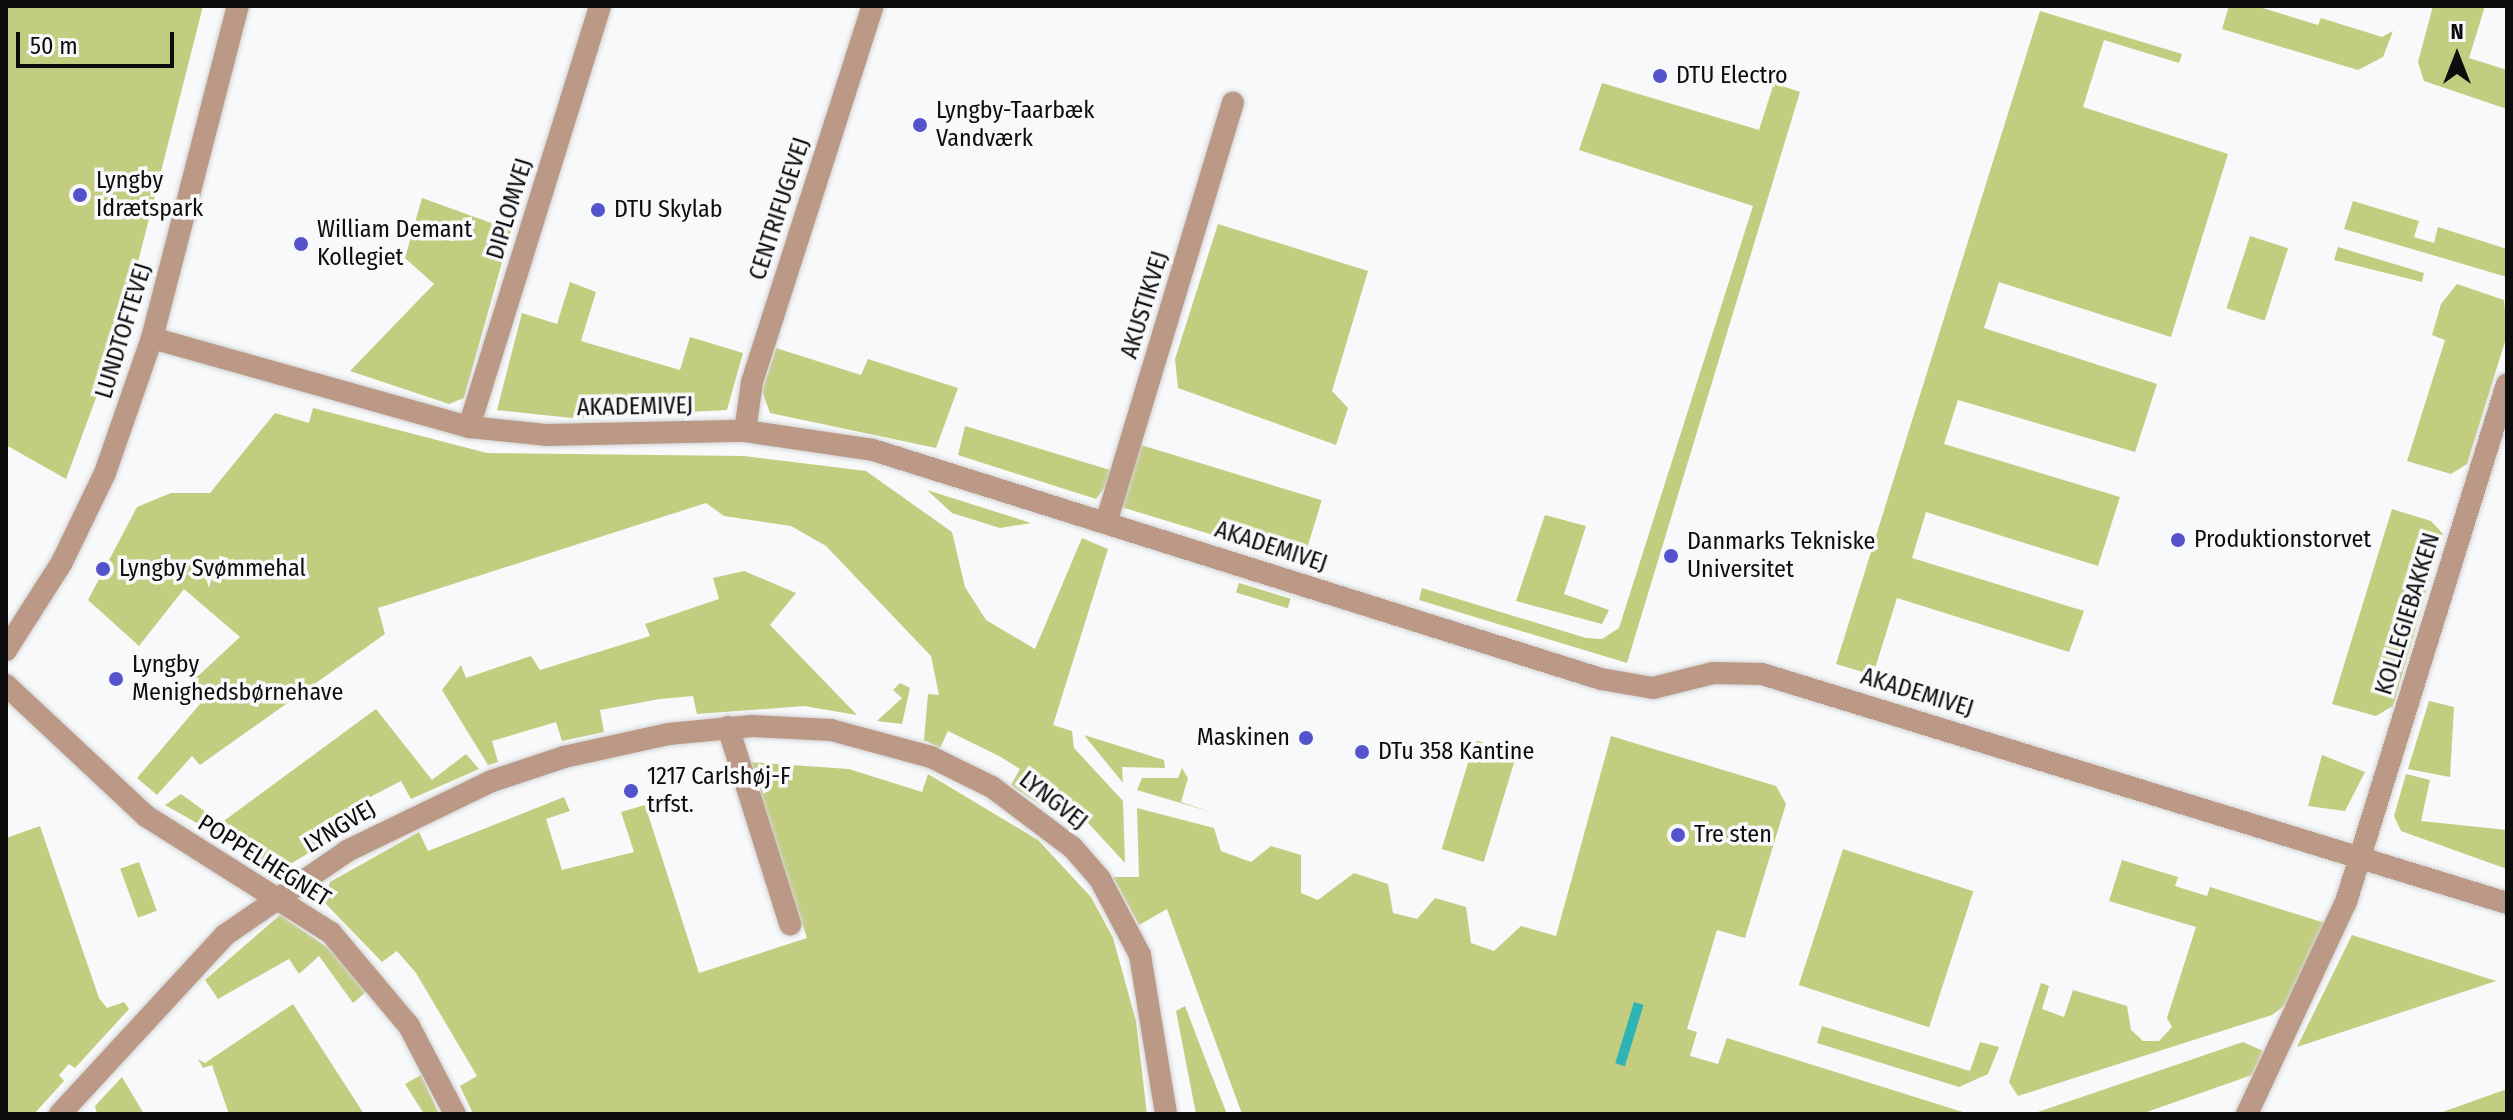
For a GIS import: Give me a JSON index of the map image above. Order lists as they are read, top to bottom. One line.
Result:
{"streets":{"street":["DIPLOMVEJ","CENTRIFUGEVEJ","AKUSTIKVEJ","LUNDTOFTEVEJ","AKADEMIVEJ","KOLLEGIEBAKKEN","LYNGVEJ","POPPELHEGNET"]},"crossings":[["DIPLOMVEJ","AKADEMIVEJ"],["CENTRIFUGEVEJ","AKADEMIVEJ"],["AKUSTIKVEJ","AKADEMIVEJ"],["LUNDTOFTEVEJ","AKADEMIVEJ"],["AKADEMIVEJ","KOLLEGIEBAKKEN"],["LYNGVEJ","POPPELHEGNET"]],"places":["DTU Electro","Lyngby-Taarbæk Vandværk","Lyngby Idrætspark","DTU Skylab","William Demant Kollegiet","Produktionstorvet","Danmarks Tekniske Universitet","Lyngby Svømmehal","Lyngby Menighedsbørnehave","Maskinen","DTu 358 Kantine","1217 Carlshøj-F trfst.","Tre sten"],"scale_bar":"50 m","north":"top"}
